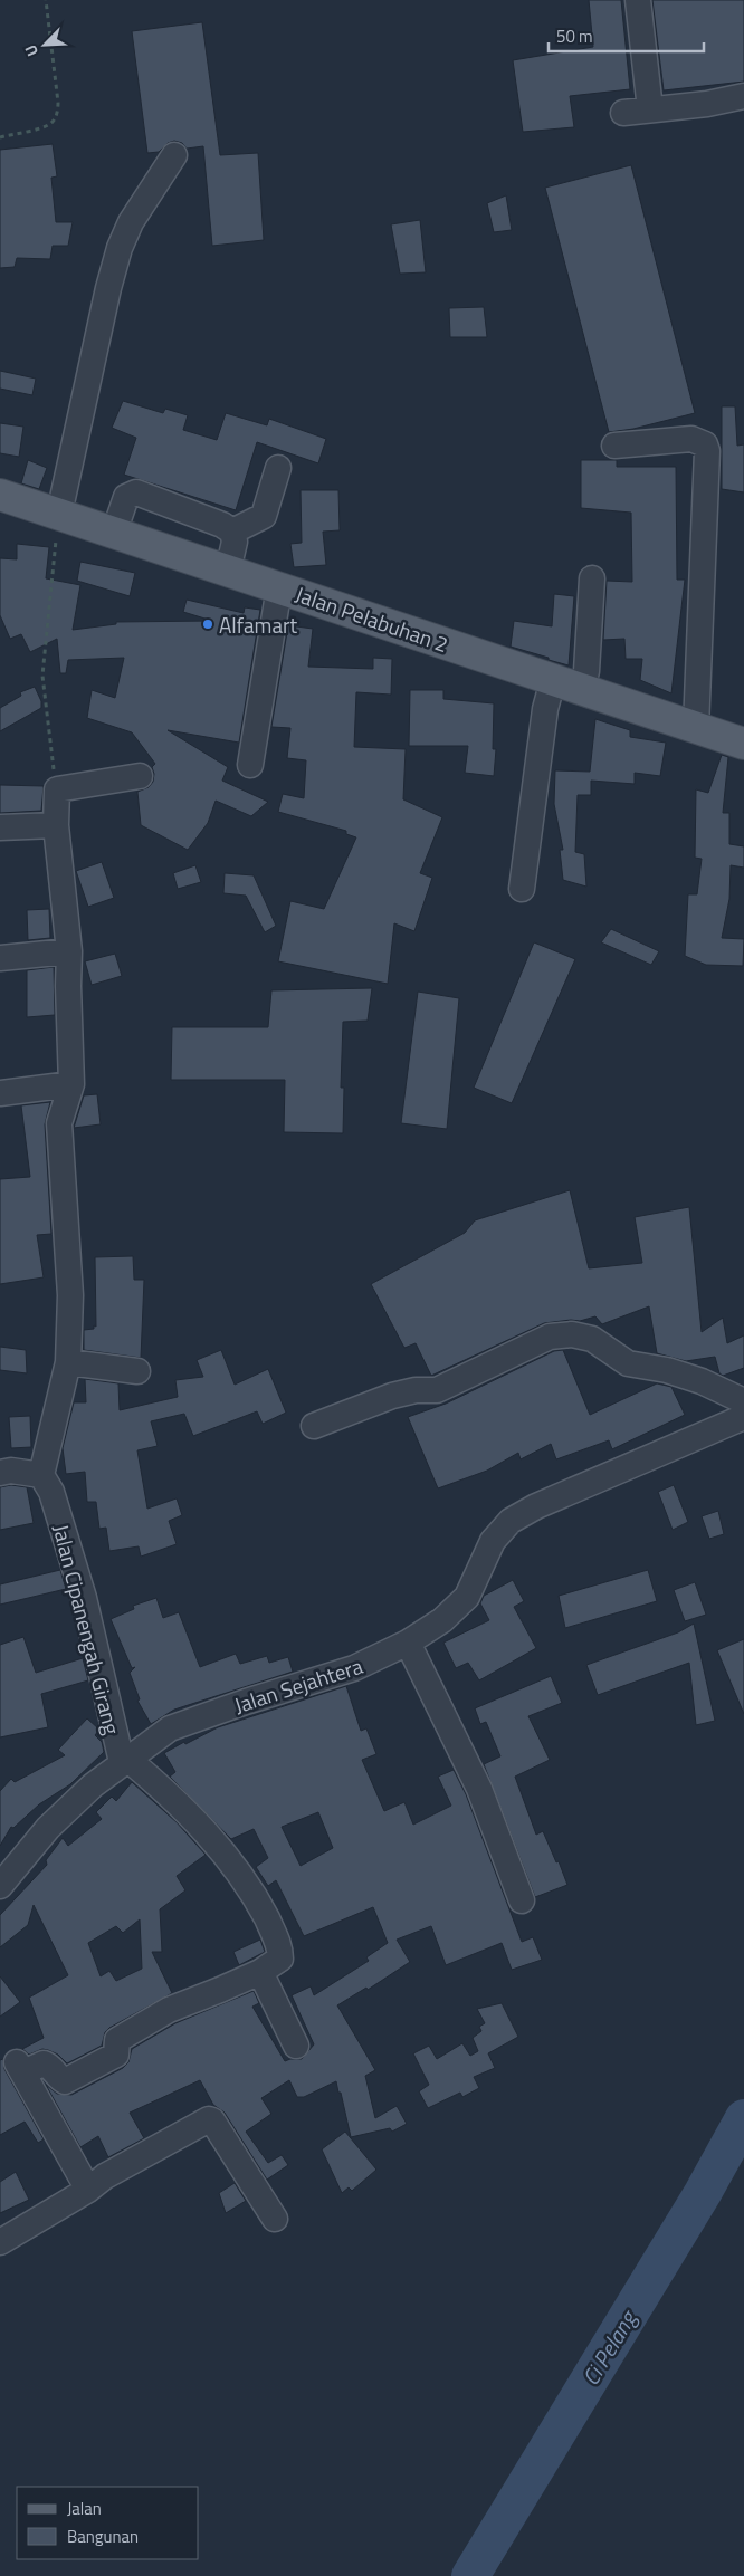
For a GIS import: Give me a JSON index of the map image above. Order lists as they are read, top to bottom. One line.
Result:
{"streets":{"main road":["Jalan Pelabuhan 2"],"street":["Jalan Cipanengah Girang","Jalan Sejahtera"]},"crossings":[["Jalan Cipanengah Girang","Jalan Sejahtera"]],"water":["Ci Pelang"],"places":["Alfamart"],"legend":["Jalan","Bangunan"],"scale_bar":"50 m","north":"bottom left"}
